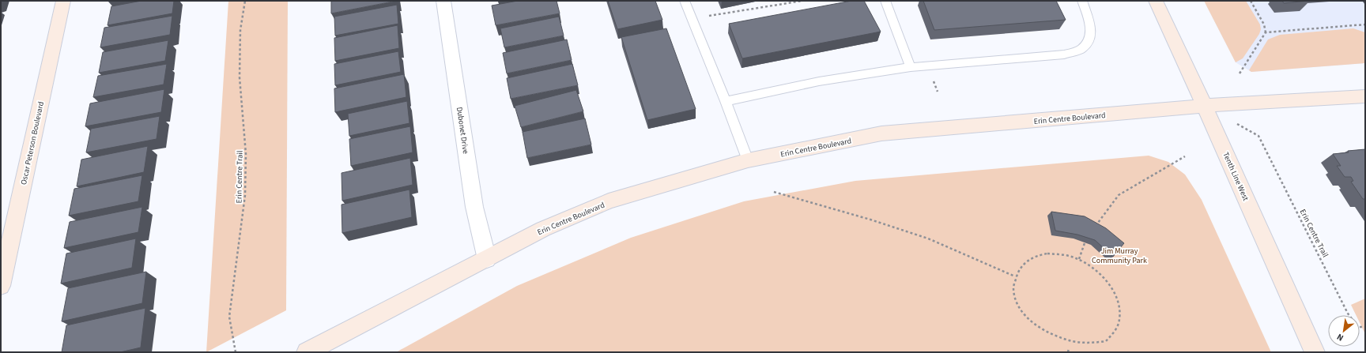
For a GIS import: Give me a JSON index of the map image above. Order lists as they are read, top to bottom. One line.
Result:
{"streets":{"street":["Erin Centre Boulevard","Dubonet Drive","Oscar Peterson Boulevard","Tenth Line West"],"path":["Erin Centre Trail"]},"crossings":[["Erin Centre Boulevard","Dubonet Drive"],["Erin Centre Boulevard","Tenth Line West"]],"parks":["Jim Murray Community Park"],"north":"bottom left"}
